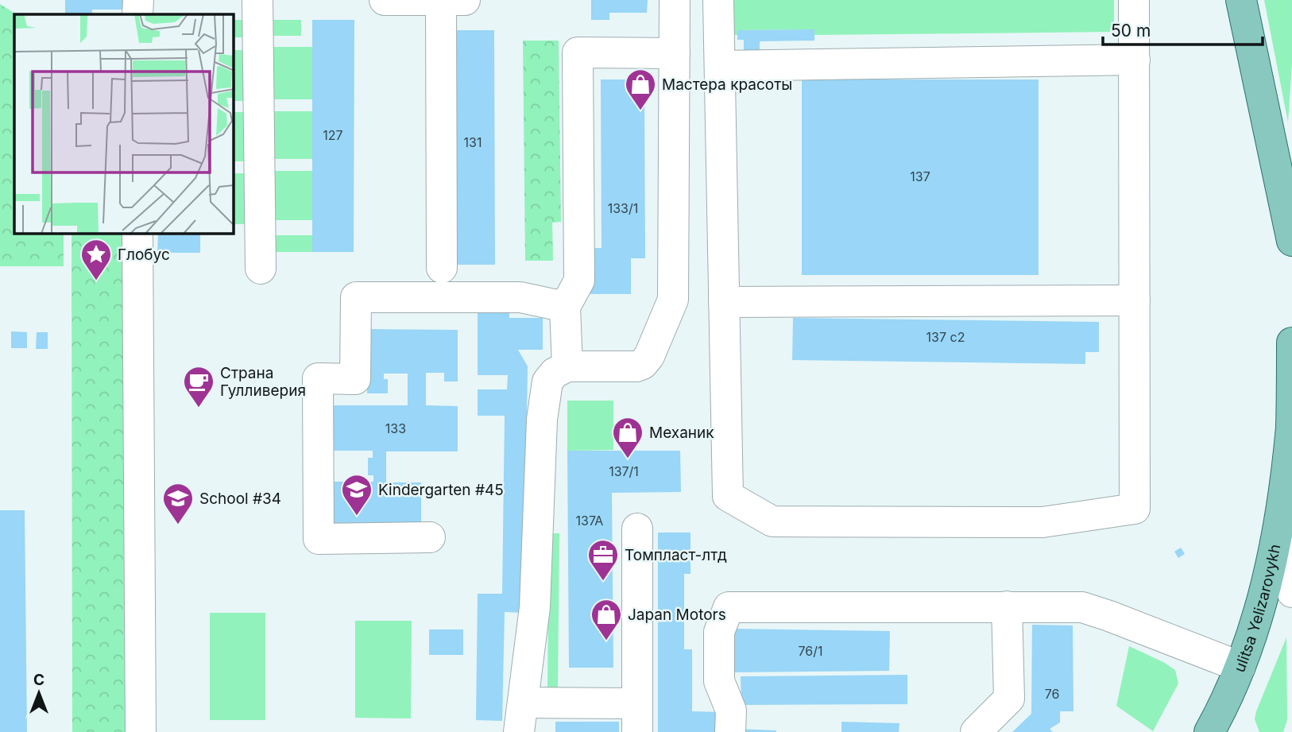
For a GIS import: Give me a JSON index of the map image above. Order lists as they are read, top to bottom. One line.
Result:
{"streets":{"main road":["ulitsa Yelizarovykh"]},"places":{"shop":["Мастера красоты","Механик","Japan Motors"],"place":["Глобус"],"cafe":["Страна Гулливерия"],"school or university":["Kindergarten #45","School #34"],"office":["Томпласт-лтд"]},"house_numbers":["127","131","137","133/1","137 с2","133","137/1","137А","76/1","76"],"scale_bar":"50 m","north":"top"}
